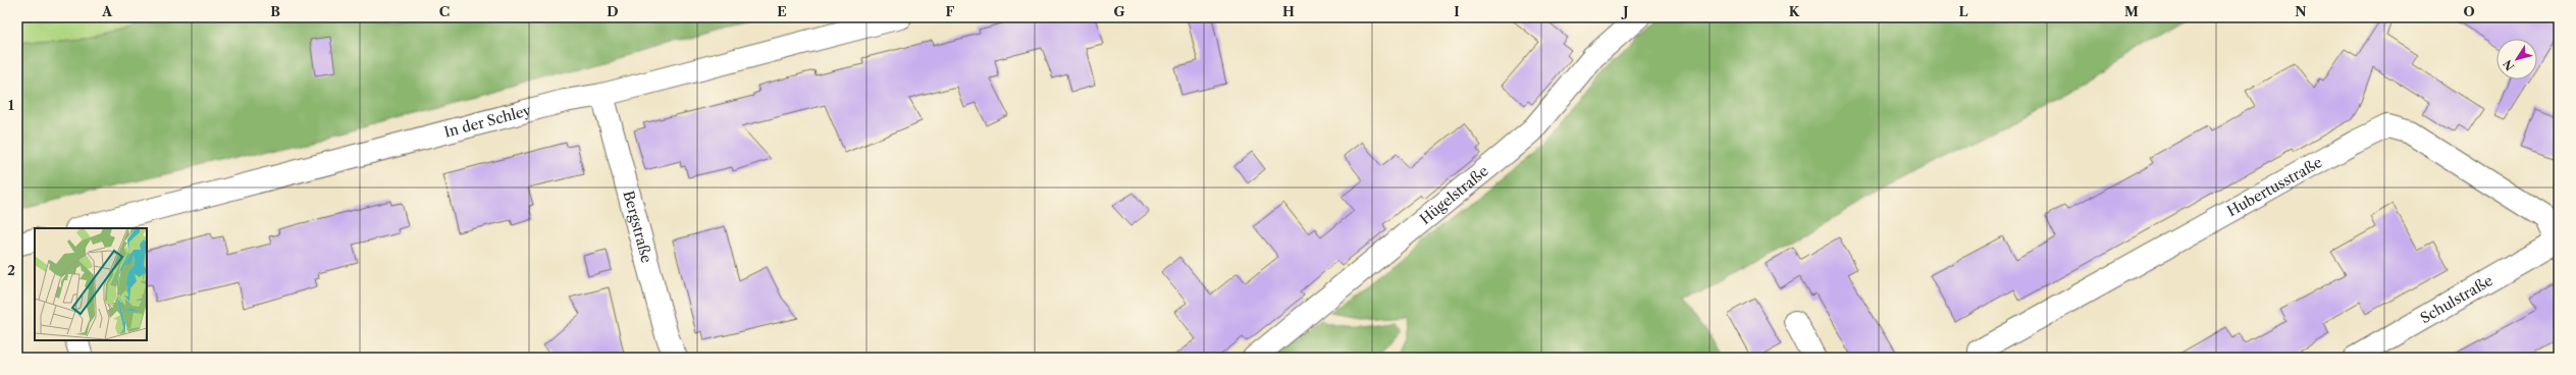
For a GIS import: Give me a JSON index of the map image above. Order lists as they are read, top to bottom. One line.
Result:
{"streets":{"street":["In der Schley","Hubertusstraße","Hügelstraße","Bergstraße","Schulstraße"]},"crossings":[["In der Schley","Bergstraße"],["Hubertusstraße","Schulstraße"]],"north":"bottom left","grid":{"columns":["A","B","C","D","E","F","G","H","I","J","K","L","M","N","O"],"rows":["1","2"]}}
